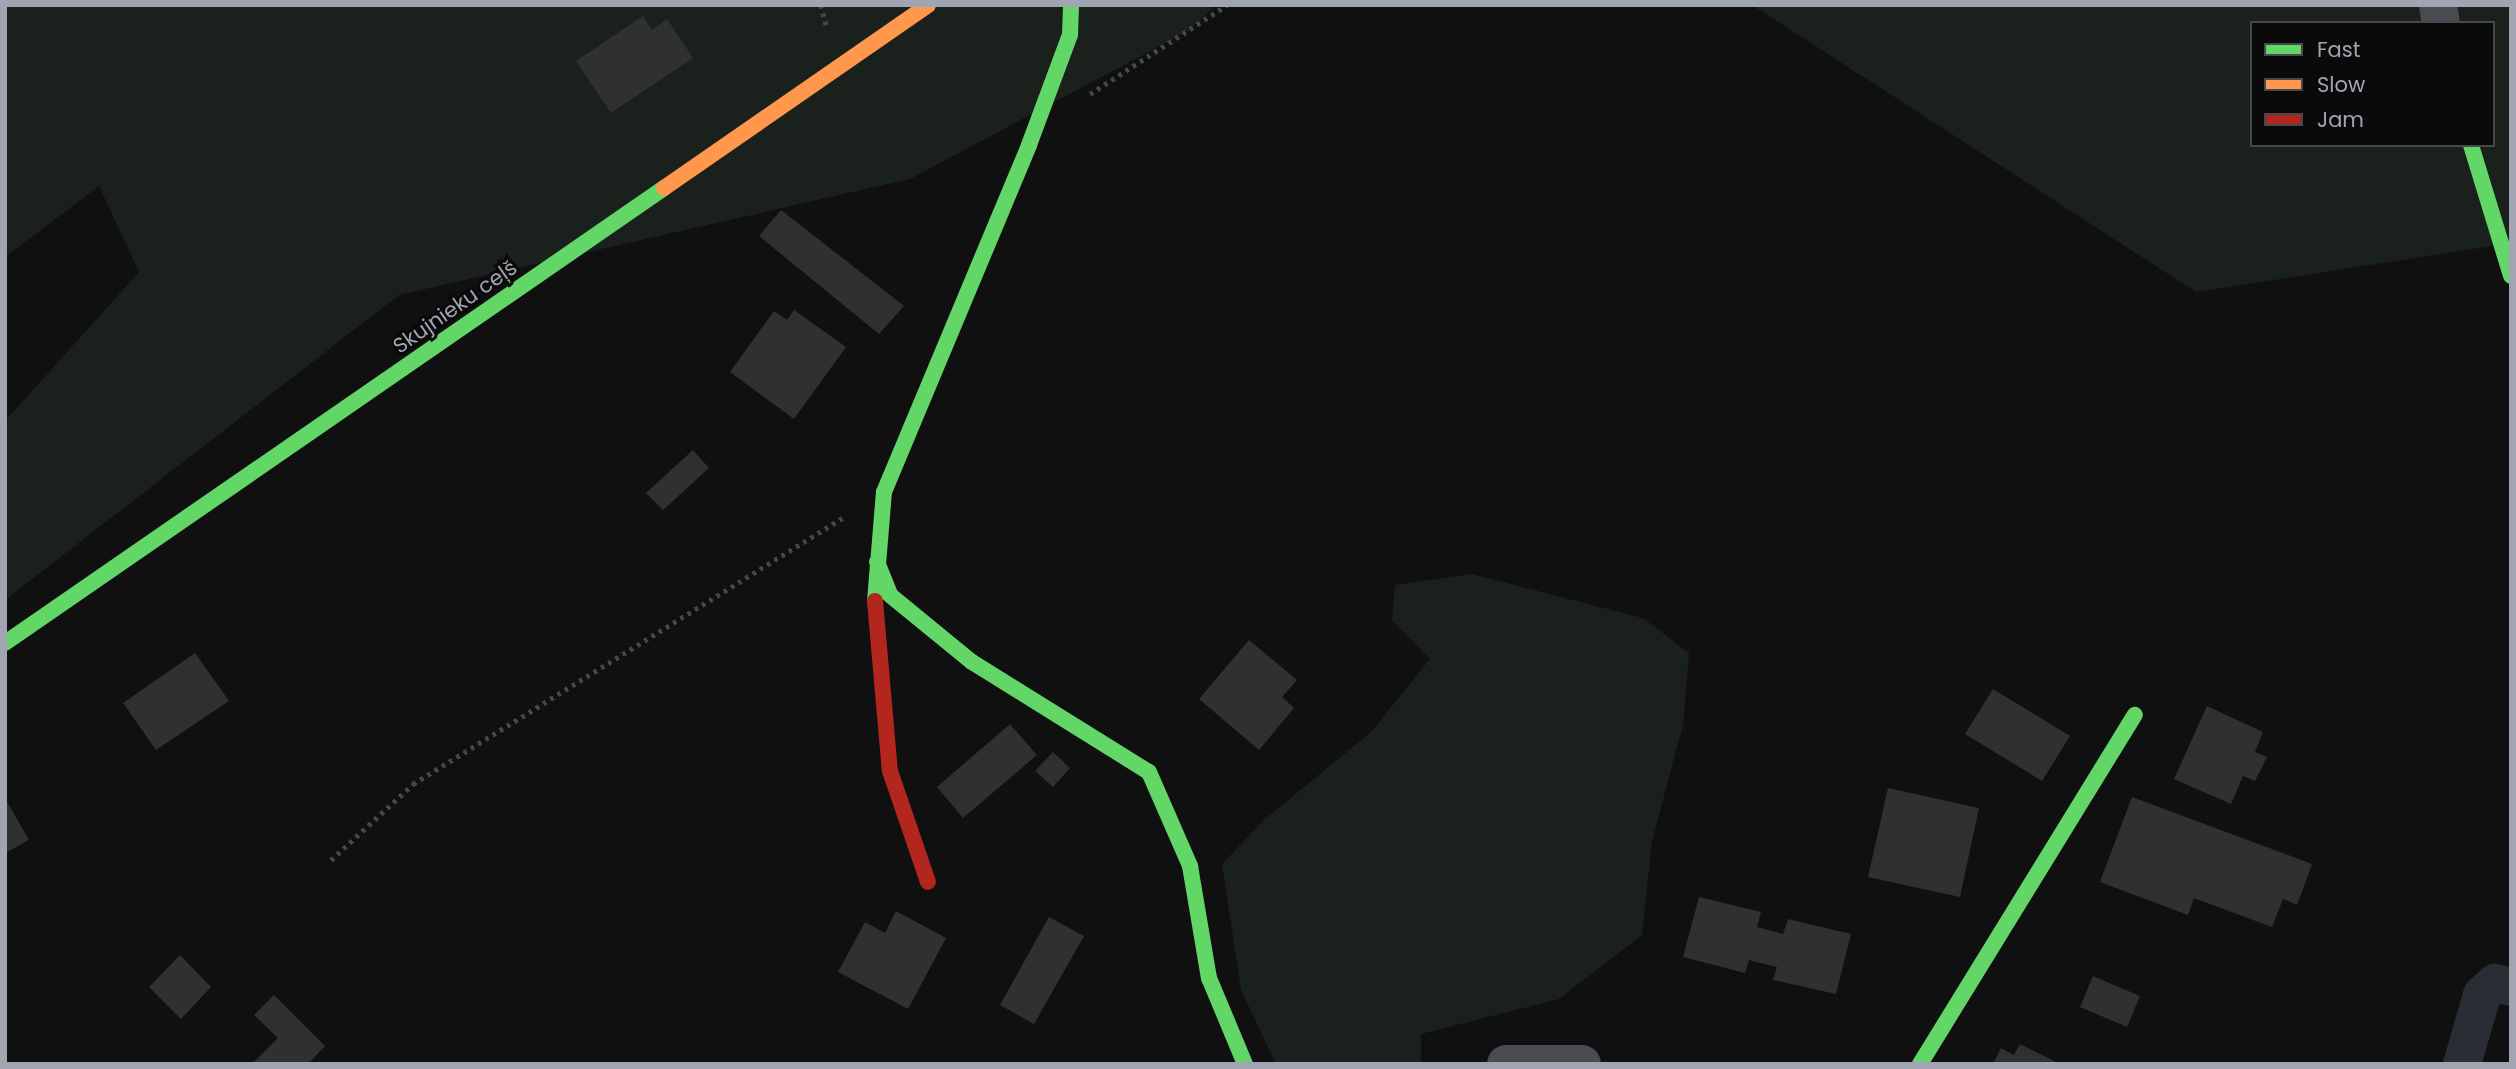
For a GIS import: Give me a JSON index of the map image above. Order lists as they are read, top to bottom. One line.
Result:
{"streets":{"street":["Skujnieku ceļš"]},"legend":["Fast","Slow","Jam"]}
